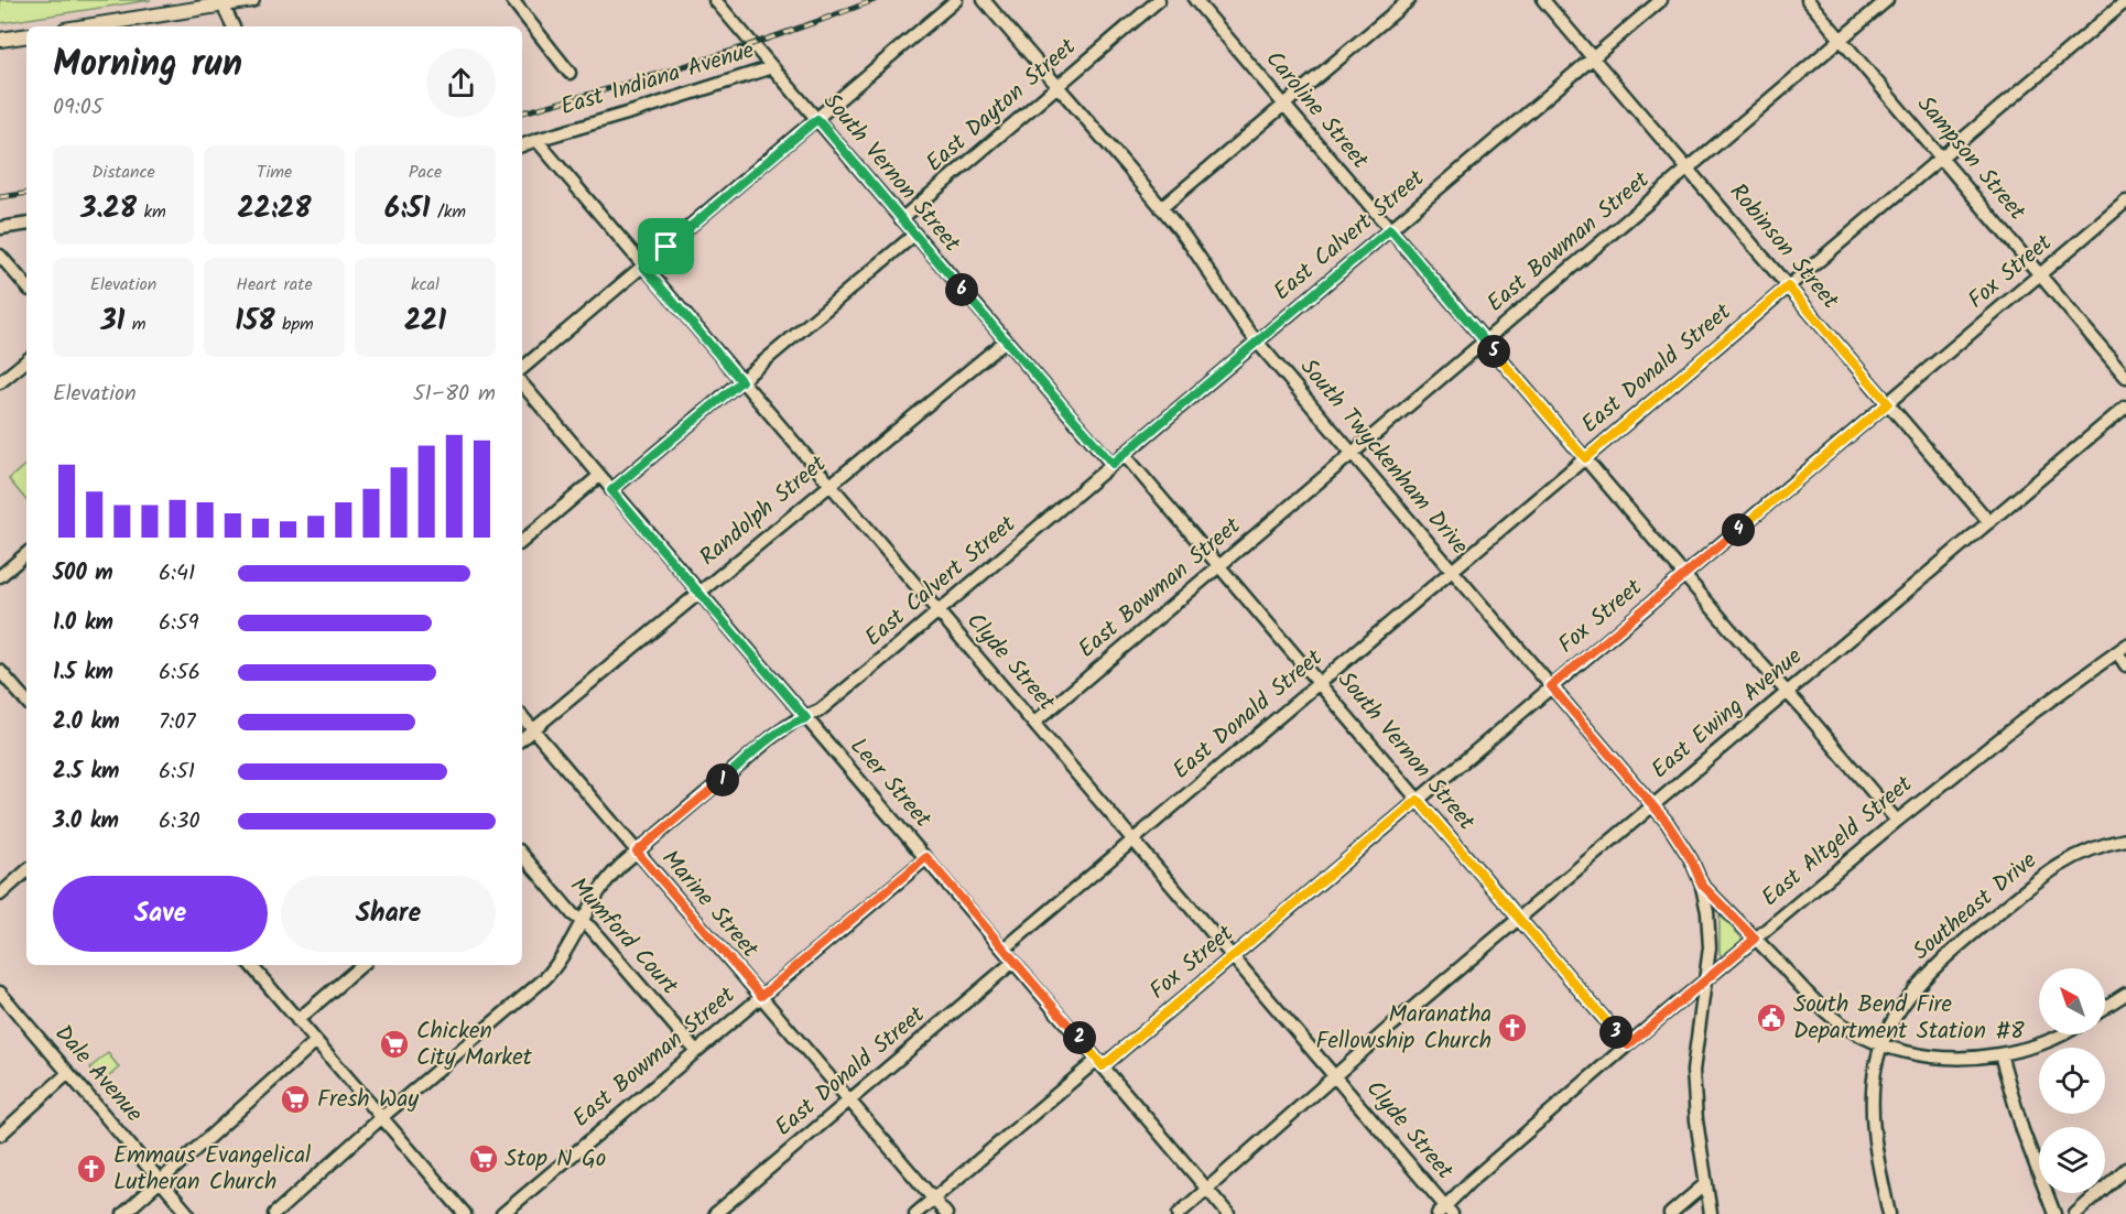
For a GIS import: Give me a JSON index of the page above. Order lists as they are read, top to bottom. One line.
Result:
{"streets":{"street":["East Indiana Avenue","East Dayton Street","Caroline Street","Sampson Street","South Vernon Street","East Calvert Street","East Bowman Street","Robinson Street","Fox Street","East Donald Street","South Twyckenham Drive","Randolph Street","Clyde Street","East Ewing Avenue","Leer Street","East Altgeld Street","Marine Street","Southeast Drive","Mumford Court","Dale Avenue"]},"crossings":[["East Indiana Avenue","South Vernon Street"],["East Indiana Avenue","Clyde Street"],["East Dayton Street","South Vernon Street"],["East Dayton Street","South Twyckenham Drive"],["Caroline Street","East Calvert Street"],["Caroline Street","East Bowman Street"],["Caroline Street","Fox Street"],["Caroline Street","East Donald Street"],["Caroline Street","East Ewing Avenue"],["Caroline Street","East Altgeld Street"],["Sampson Street","East Bowman Street"],["Sampson Street","Fox Street"],["Sampson Street","East Donald Street"],["South Vernon Street","East Calvert Street"],["South Vernon Street","East Bowman Street"],["South Vernon Street","Fox Street"],["South Vernon Street","East Donald Street"],["South Vernon Street","Randolph Street"],["South Vernon Street","East Ewing Avenue"],["South Vernon Street","East Altgeld Street"],["East Calvert Street","Robinson Street"],["East Calvert Street","South Twyckenham Drive"],["East Calvert Street","Clyde Street"],["East Calvert Street","Leer Street"],["East Calvert Street","Marine Street"],["East Calvert Street","Mumford Court"],["East Bowman Street","Robinson Street"],["East Bowman Street","South Twyckenham Drive"],["East Bowman Street","Clyde Street"],["East Bowman Street","Leer Street"],["East Bowman Street","Marine Street"],["East Bowman Street","Mumford Court"],["Robinson Street","Fox Street"],["Robinson Street","East Donald Street"],["Robinson Street","East Ewing Avenue"],["Fox Street","South Twyckenham Drive"],["Fox Street","Clyde Street"],["Fox Street","Leer Street"],["Fox Street","Marine Street"],["East Donald Street","South Twyckenham Drive"],["East Donald Street","Clyde Street"],["East Donald Street","Leer Street"],["East Donald Street","Marine Street"],["South Twyckenham Drive","East Ewing Avenue"],["South Twyckenham Drive","East Altgeld Street"],["South Twyckenham Drive","Southeast Drive"],["Randolph Street","Clyde Street"],["Randolph Street","Leer Street"],["Randolph Street","Marine Street"],["Clyde Street","East Ewing Avenue"],["Clyde Street","East Altgeld Street"],["East Ewing Avenue","Leer Street"]],"places":{"public building":["South Bend Fire Department Station #8"],"church":["Maranatha Fellowship Church","Emmaus Evangelical Lutheran Church"],"supermarket":["Chicken City Market","Fresh Way","Stop N Go"]},"north":"top left","page":{"heading":["Morning run","09:05"],"stats":[["Distance","3.28 km"],["Time","22:28"],["Pace","6:51 /km"],["Elevation","31 m"],["Heart rate","158 bpm"],["kcal","221"]],"pins":["6","5","4","1","3","2"],"chart":["Elevation","51–80 m"],"list":[{"name":"500 m","note":"6:41"},{"name":"1.0 km","note":"6:59"},{"name":"1.5 km","note":"6:56"},{"name":"2.0 km","note":"7:07"},{"name":"2.5 km","note":"6:51"},{"name":"3.0 km","note":"6:30"}],"buttons":["Save","Share"]}}
